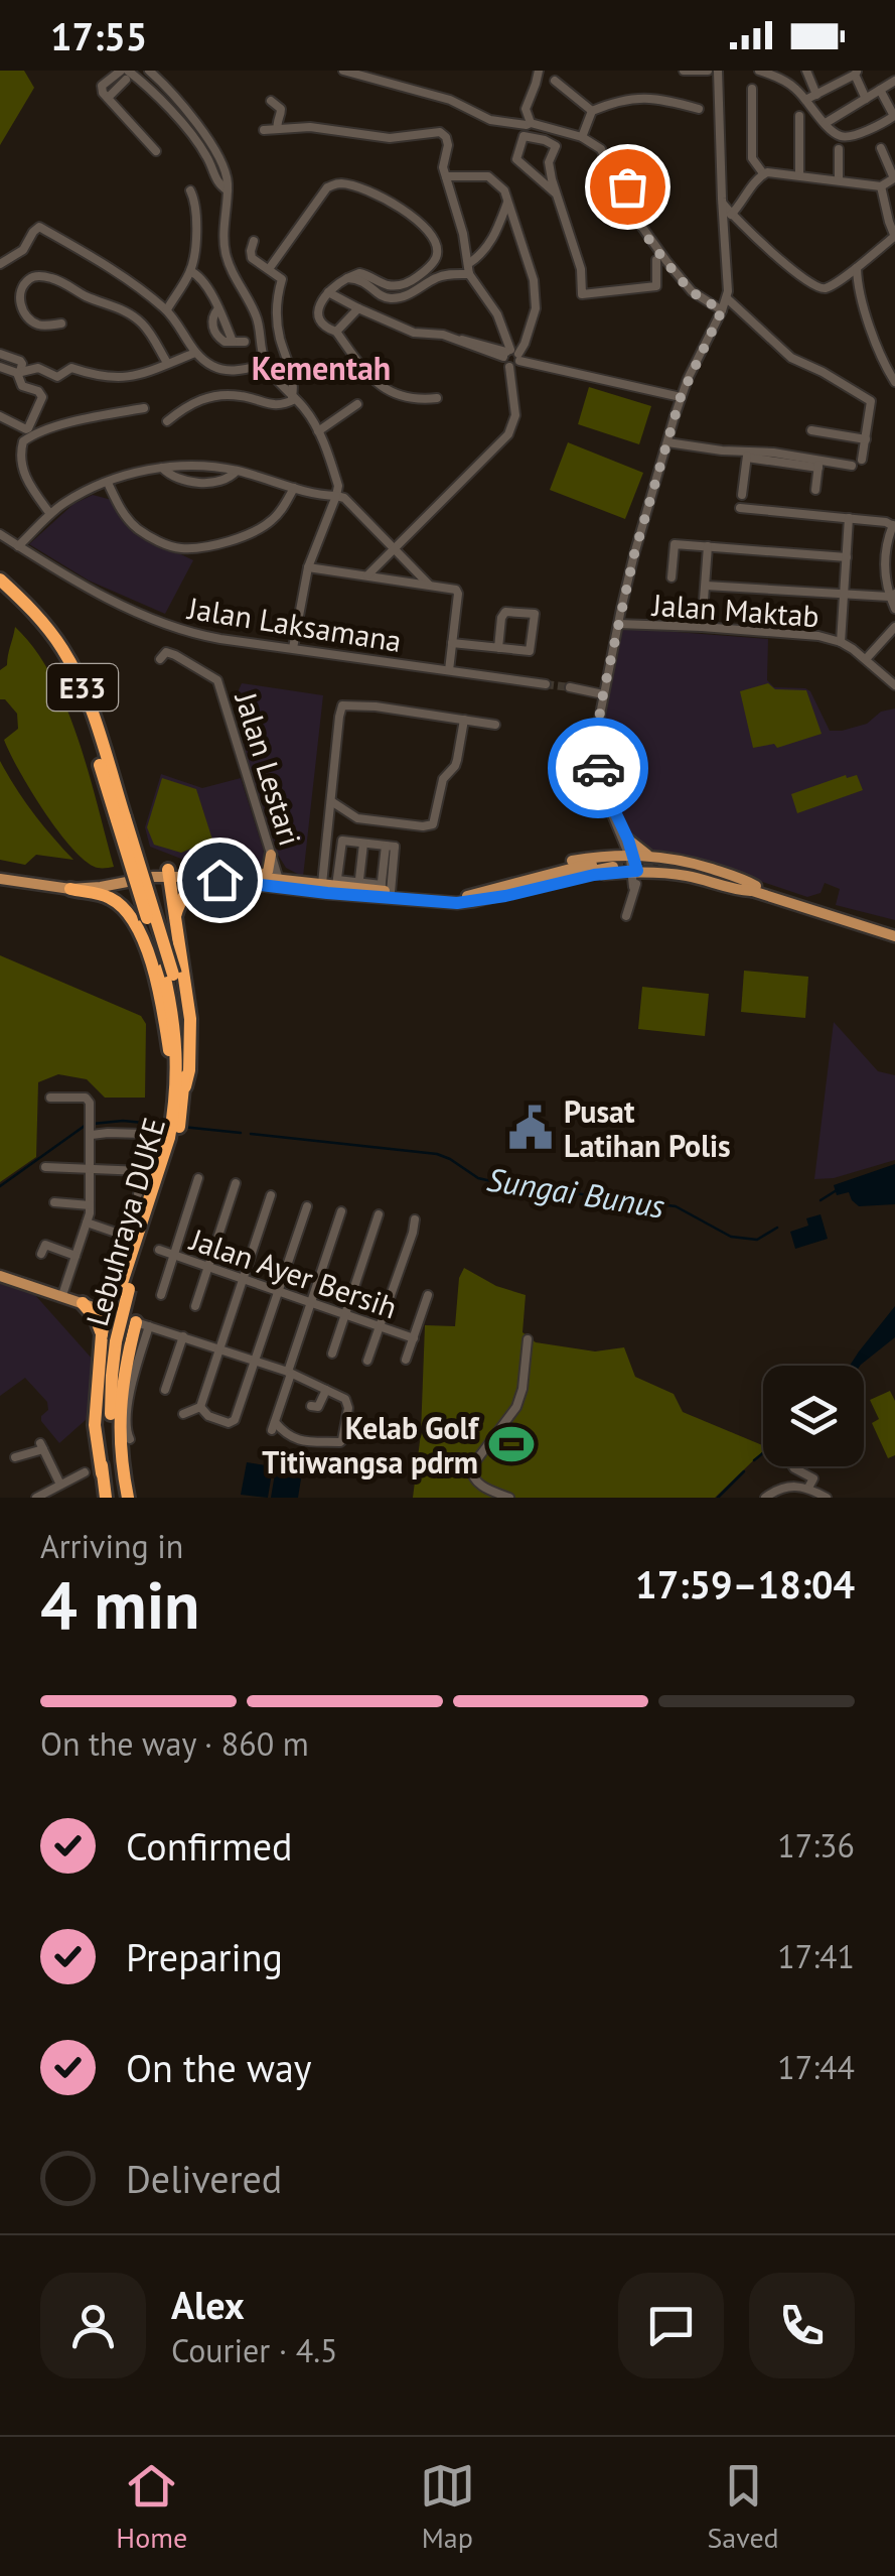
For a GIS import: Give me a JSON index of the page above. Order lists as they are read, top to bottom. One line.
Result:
{"streets":{"highway":["E33","Lebuhraya DUKE"],"street":["Jalan Maktab","Jalan Laksamana","Jalan Lestari","Jalan Ayer Bersih"]},"districts":["Kementah"],"water":["Sungai Bunus"],"places":{"public building":["Pusat Latihan Polis"],"sports":["Kelab Golf Titiwangsa pdrm"]},"page":{"status":"17:55","heading":["4 min","Arriving in","17:59–18:04"],"panel":["Alex","Courier · 4.5"],"bar":"On the way · 860 m","list":[["Confirmed","17:36"],["Preparing","17:41"],["On the way","17:44"],"Delivered"],"tabs":["Home","Map","Saved"]}}
